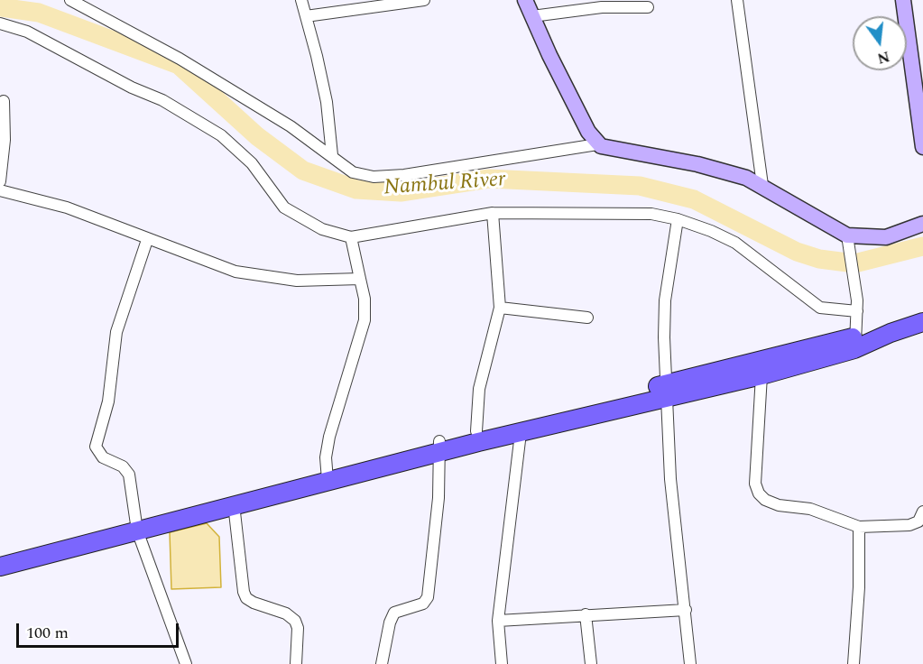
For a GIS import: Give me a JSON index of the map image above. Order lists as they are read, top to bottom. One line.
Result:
{"water":["Nambul River"],"scale_bar":"100 m","north":"bottom"}
